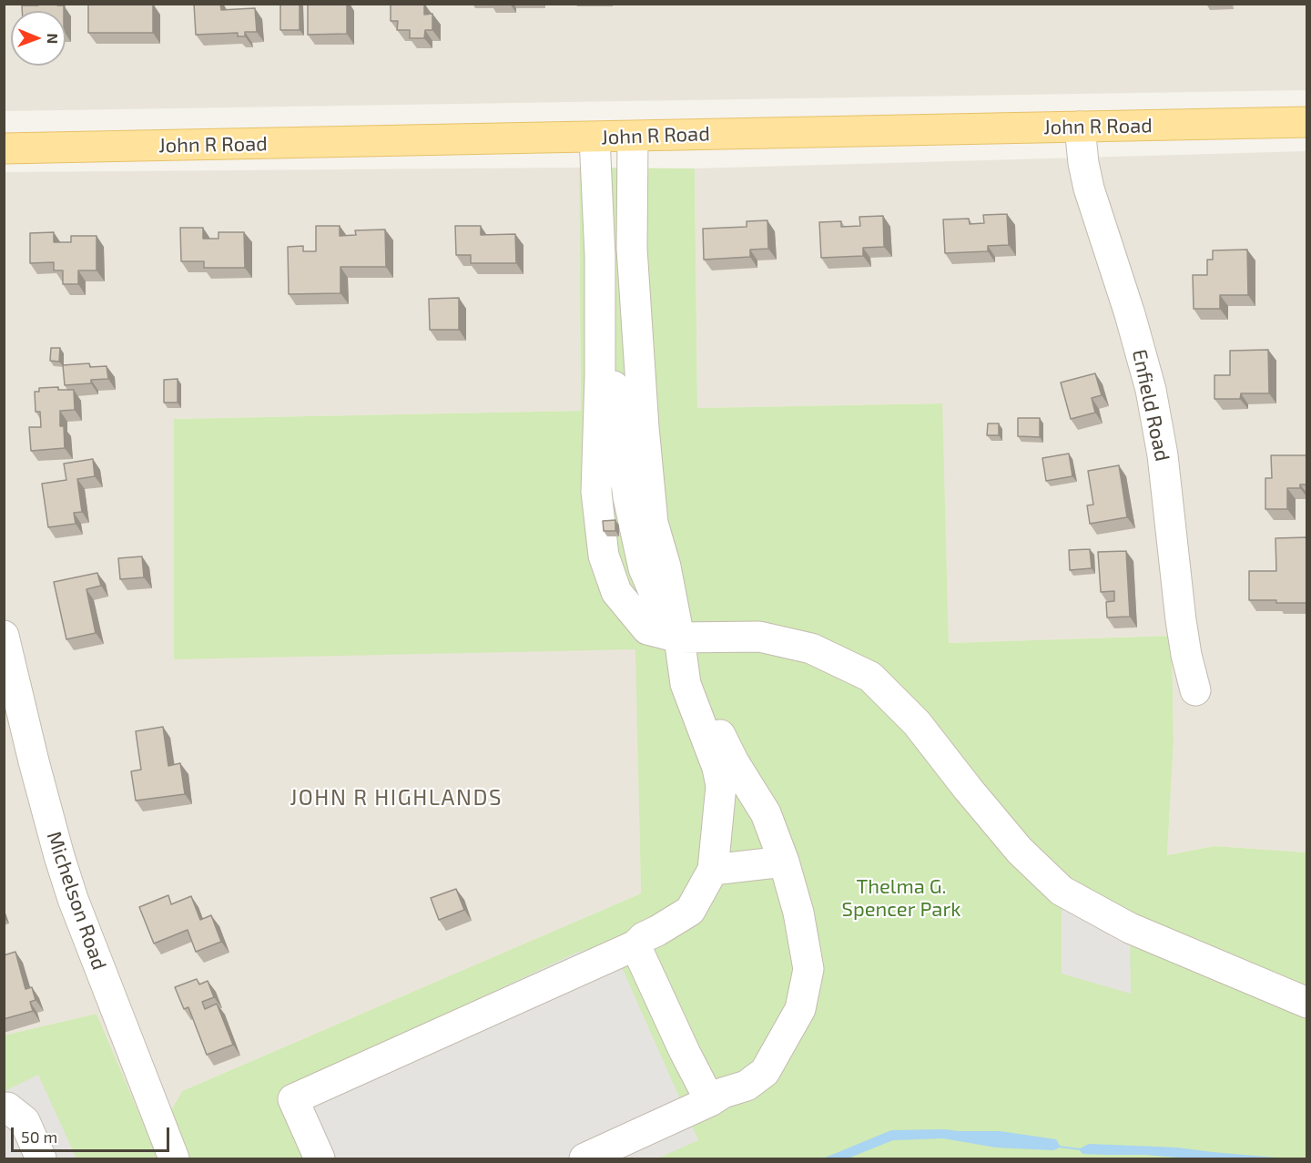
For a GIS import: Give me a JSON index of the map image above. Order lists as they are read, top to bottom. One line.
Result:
{"streets":{"main road":["John R Road"],"street":["Enfield Road","Michelson Road"]},"crossings":[["John R Road","Enfield Road"]],"districts":["JOHN R HIGHLANDS"],"parks":["Thelma G. Spencer Park"],"scale_bar":"50 m","north":"right"}
